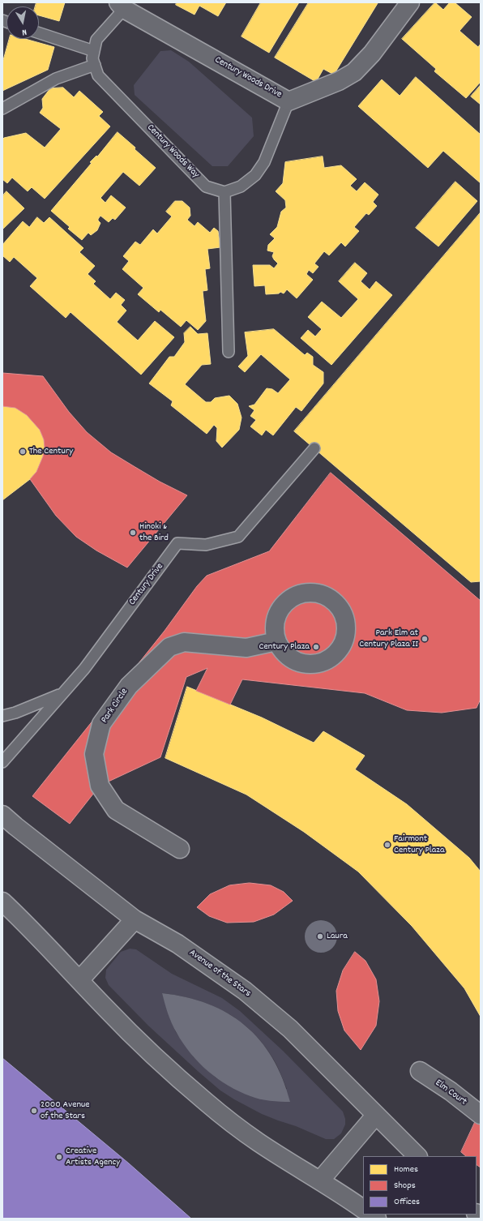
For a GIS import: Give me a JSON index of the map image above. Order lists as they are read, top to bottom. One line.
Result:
{"streets":{"main road":["Century Woods Drive","Park Circle","Avenue of the Stars","Elm Court"],"lane":["Century Woods Way","Century Drive"]},"crossings":[["Century Woods Drive","Century Woods Way"]],"places":["The Century","Hinoki & the Bird","Park Elm at Century Plaza II","Century Plaza","Fairmont Century Plaza","Laura","2000 Avenue of the Stars","Creative Artists Agency"],"legend":["Homes","Shops","Offices"],"north":"bottom"}
